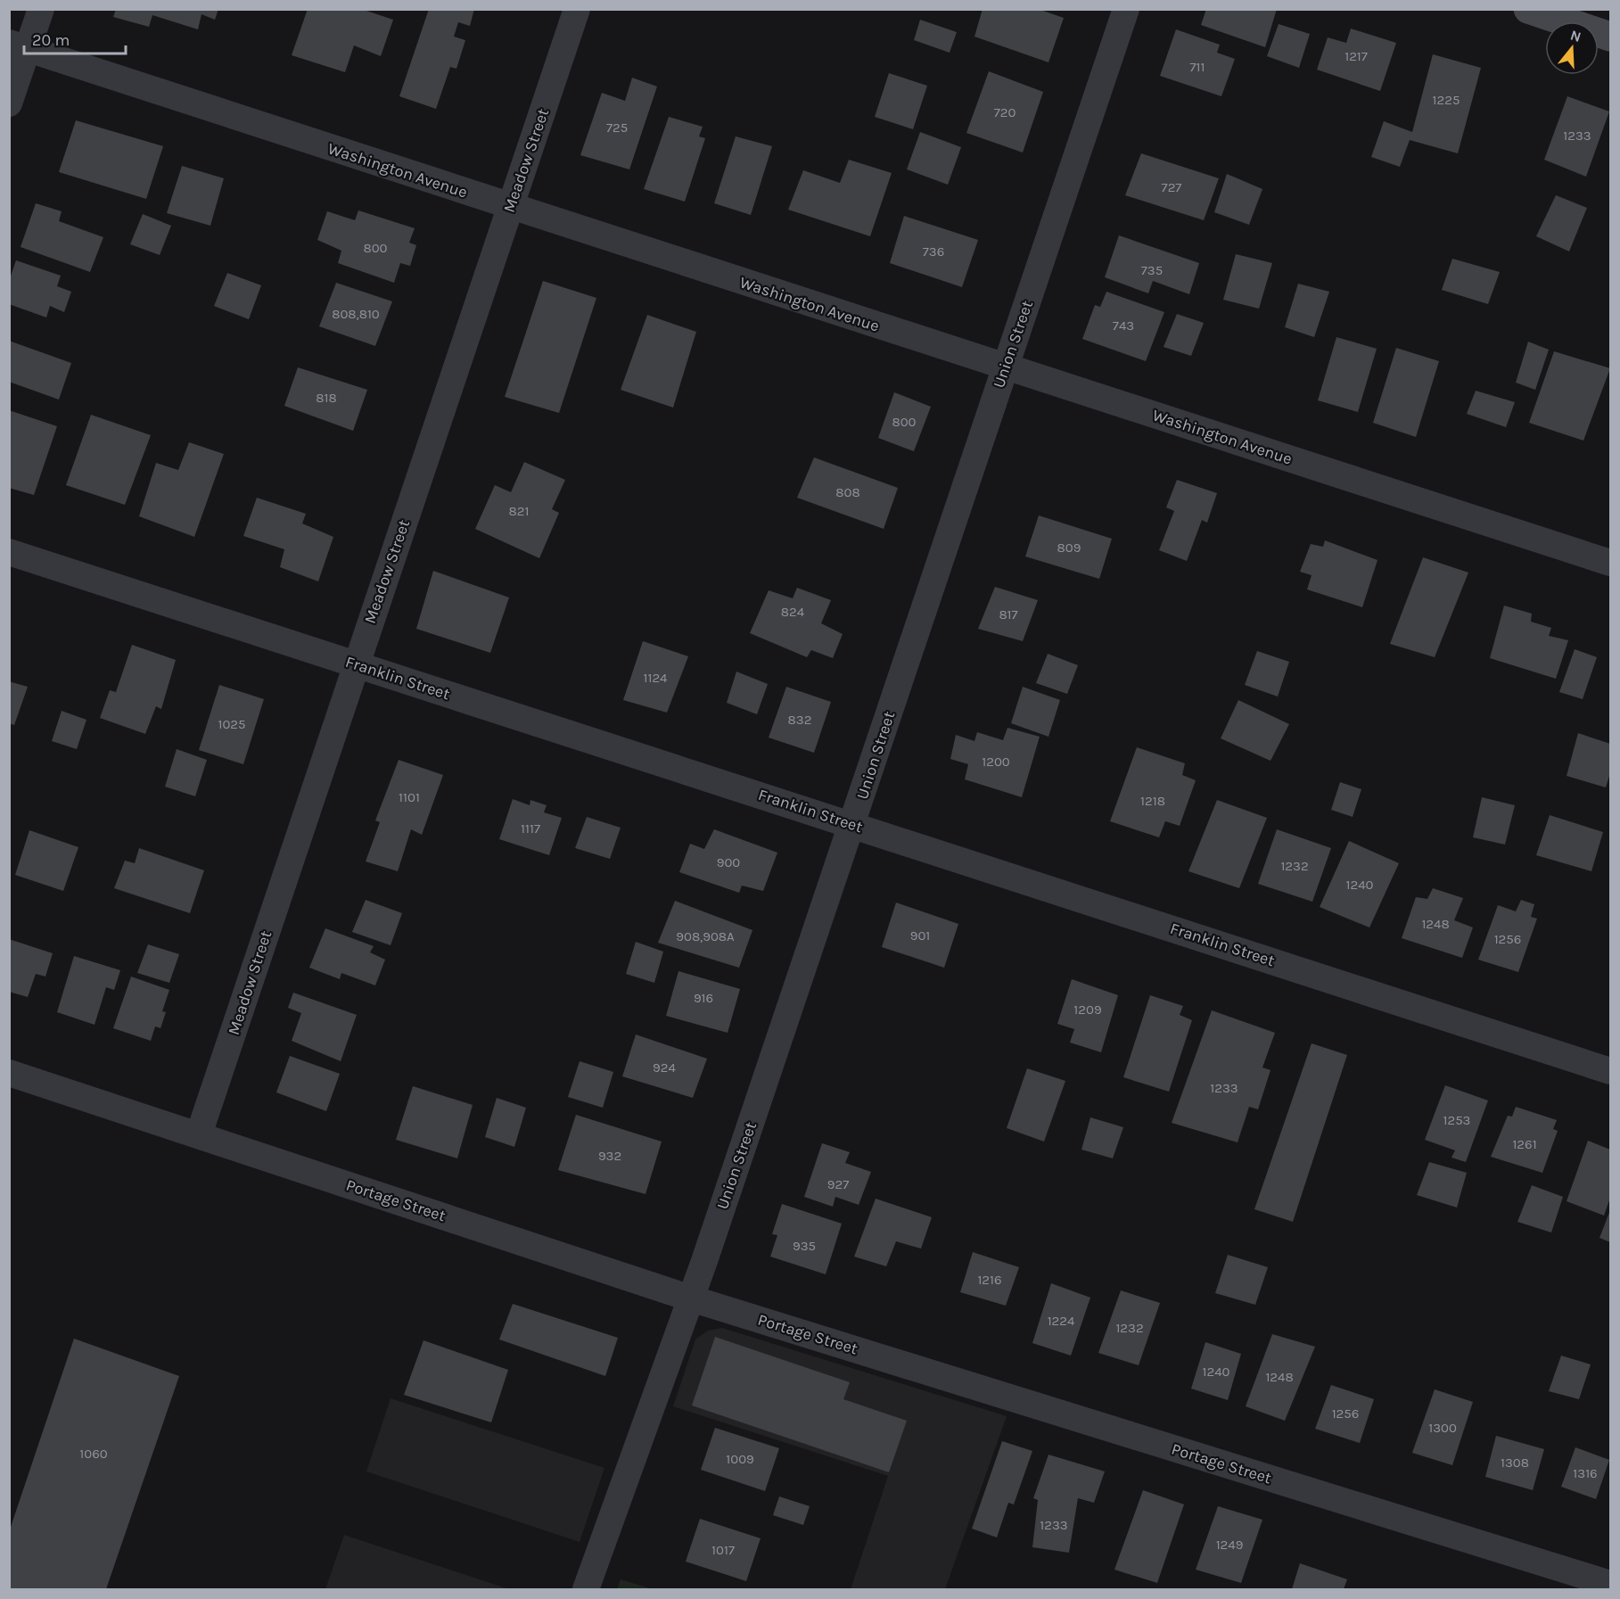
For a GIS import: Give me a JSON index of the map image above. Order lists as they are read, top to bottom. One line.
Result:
{"streets":{"street":["Meadow Street","Washington Avenue","Union Street","Franklin Street","Portage Street"]},"crossings":[["Meadow Street","Washington Avenue"],["Meadow Street","Franklin Street"],["Meadow Street","Portage Street"],["Washington Avenue","Union Street"],["Union Street","Franklin Street"],["Union Street","Portage Street"]],"house_numbers":["1217","711","1225","720","725","1233","727","800","736","735","808,810","743","818","800","808","821","809","824","817","1124","832","1025","1200","1101","1218","1117","900","1232","1240","1248","901","908,908A","1256","916","1209","924","1233","1253","1261","932","927","935","1216","1224","1232","1240","1248","1256","1300","1060","1009","1308","1316","1233","1249","1017"],"scale_bar":"20 m","north":"top"}
